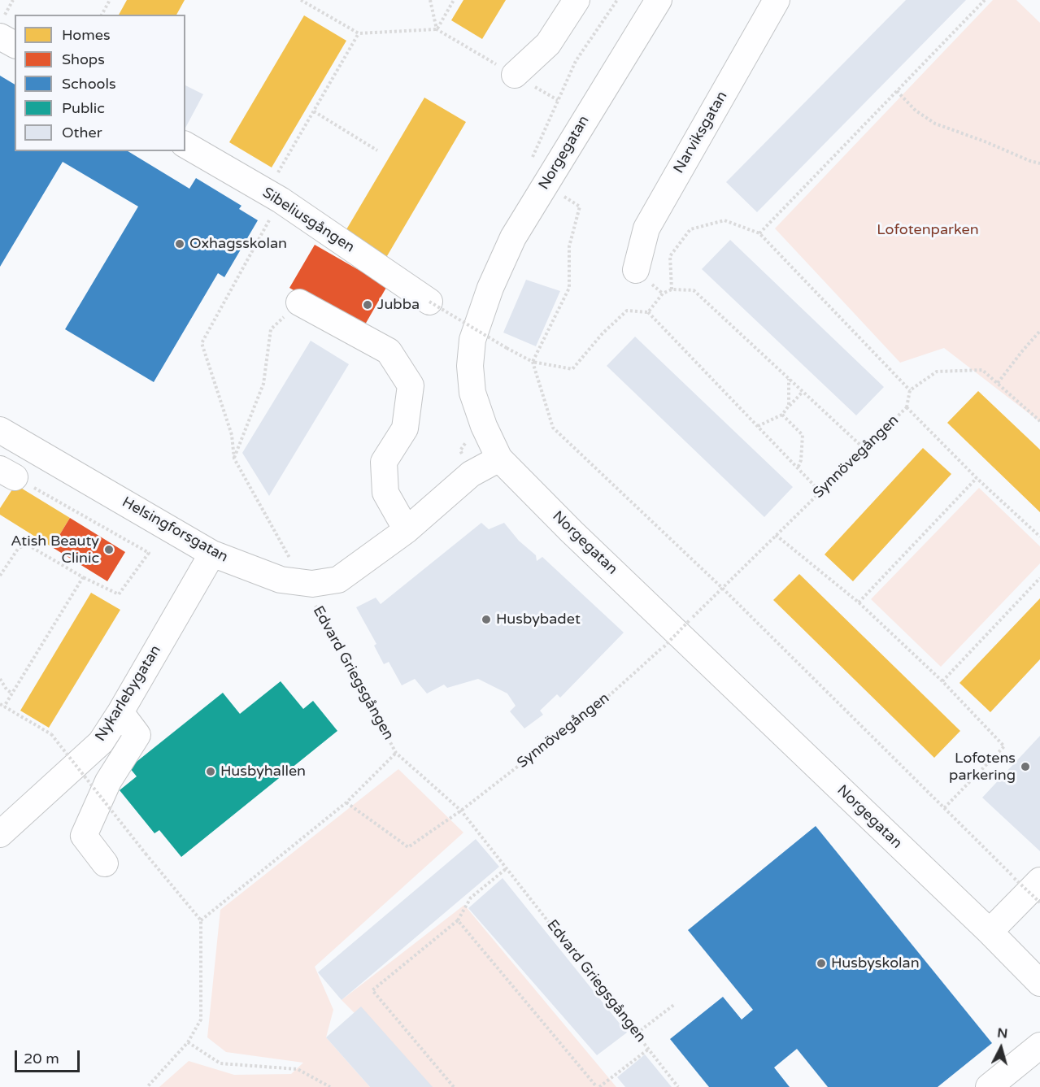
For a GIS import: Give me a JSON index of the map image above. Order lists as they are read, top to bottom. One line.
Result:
{"streets":{"street":["Narviksgatan","Norgegatan","Sibeliusgången","Helsingforsgatan","Nykarlebygatan"],"path":["Synnövegången","Edvard Griegsgången"]},"crossings":[["Norgegatan","Helsingforsgatan"],["Sibeliusgången","Edvard Griegsgången"],["Synnövegången","Edvard Griegsgången"],["Helsingforsgatan","Edvard Griegsgången"],["Helsingforsgatan","Nykarlebygatan"]],"parks":["Lofotenparken"],"places":["Oxhagsskolan","Jubba","Atish Beauty Clinic","Husbybadet","Lofotens parkering","Husbyhallen","Husbyskolan"],"legend":["Homes","Shops","Schools","Public","Other"],"scale_bar":"20 m","north":"top"}
